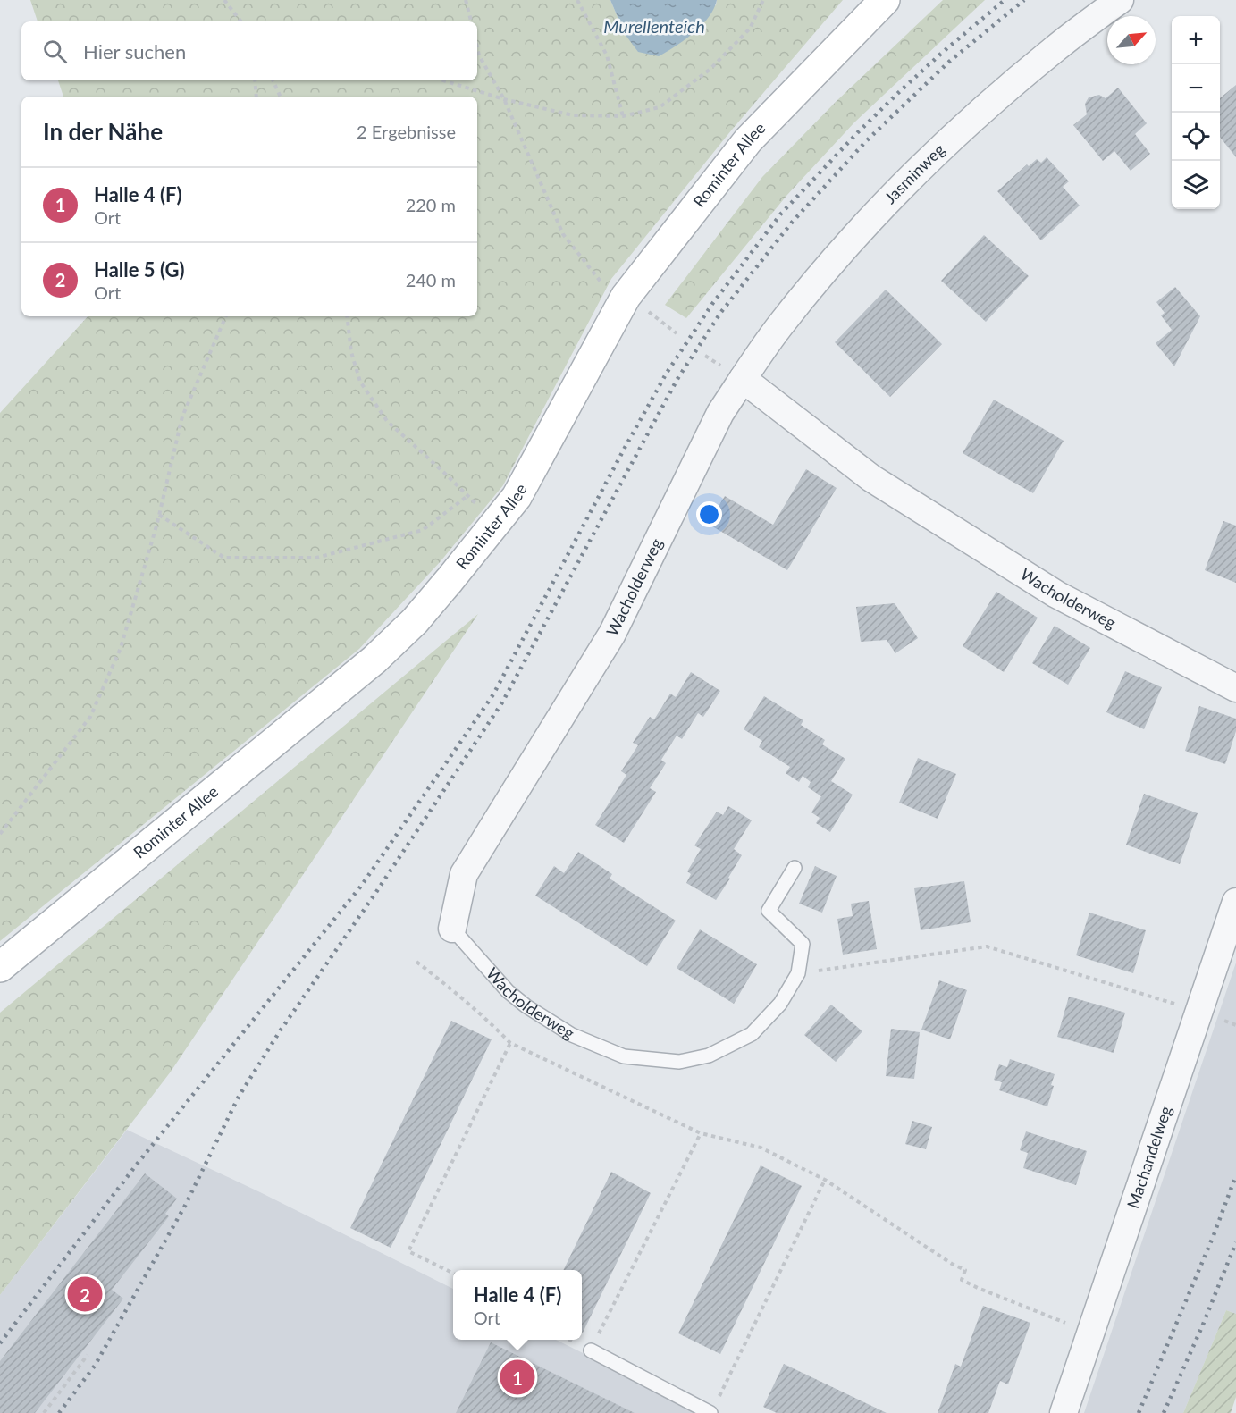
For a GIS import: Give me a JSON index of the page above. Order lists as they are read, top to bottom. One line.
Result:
{"streets":{"street":["Rominter Allee","Jasminweg","Wacholderweg","Machandelweg"]},"crossings":[["Jasminweg","Wacholderweg"]],"water":["Murellenteich"],"north":"top right","page":{"map_buttons":["+","−"],"search":"Hier suchen","heading":["In der Nähe","2 Ergebnisse"],"list":[{"mark":"1","name":"Halle 4 (F)","note":"Ort","value":"220 m"},{"mark":"2","name":"Halle 5 (G)","note":"Ort","value":"240 m"}],"popup":["Halle 4 (F)","Ort"],"pins":["2","1"]}}
